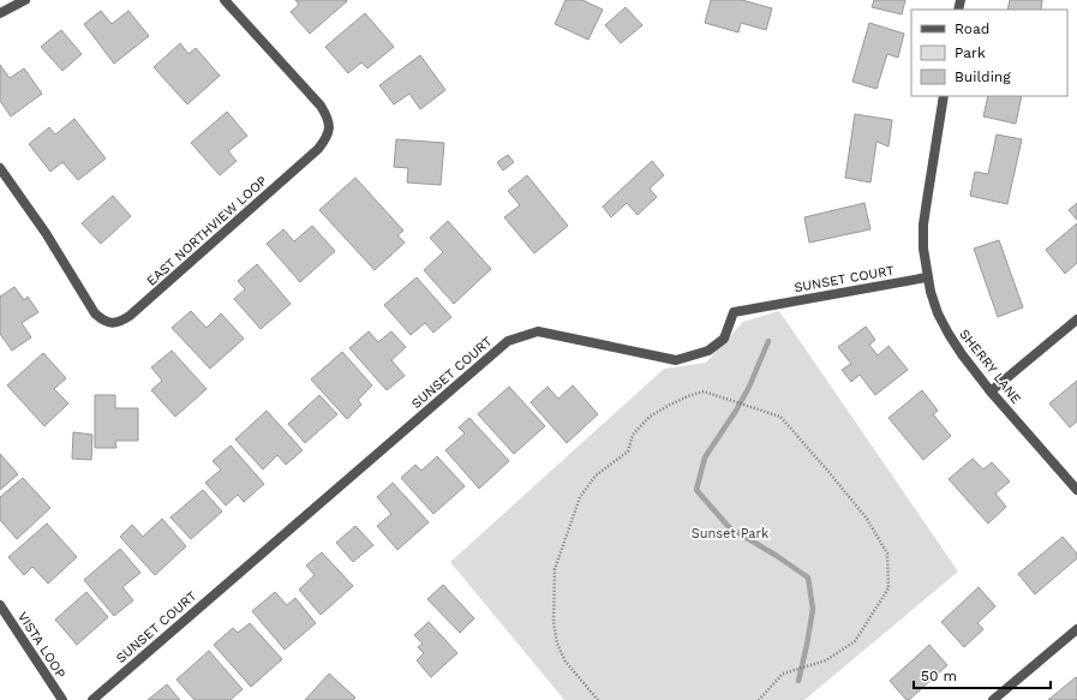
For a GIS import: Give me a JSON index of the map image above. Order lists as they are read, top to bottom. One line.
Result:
{"streets":{"street":["EAST NORTHVIEW LOOP","SUNSET COURT","SHERRY LANE","VISTA LOOP"]},"crossings":[["SUNSET COURT","SHERRY LANE"]],"parks":["Sunset Park"],"legend":["Road","Park","Building"],"scale_bar":"50 m"}
